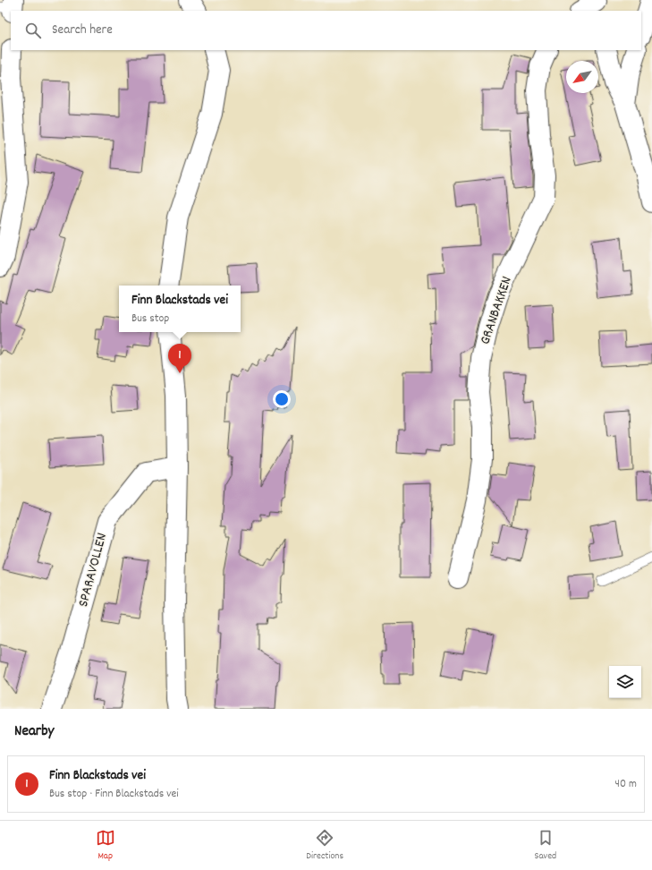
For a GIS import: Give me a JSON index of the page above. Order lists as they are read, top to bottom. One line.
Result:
{"streets":{"street":["GRANBAKKEN","SPARAVOLLEN"]},"north":"bottom left","page":{"search":"Search here","popup":["Finn Blackstads vei","Bus stop"],"pins":"1","heading":"Nearby","list":[{"mark":"1","name":"Finn Blackstads vei","note":"Bus stop · Finn Blackstads vei","value":"40 m"}],"nav":["Map","Directions","Saved"]}}
